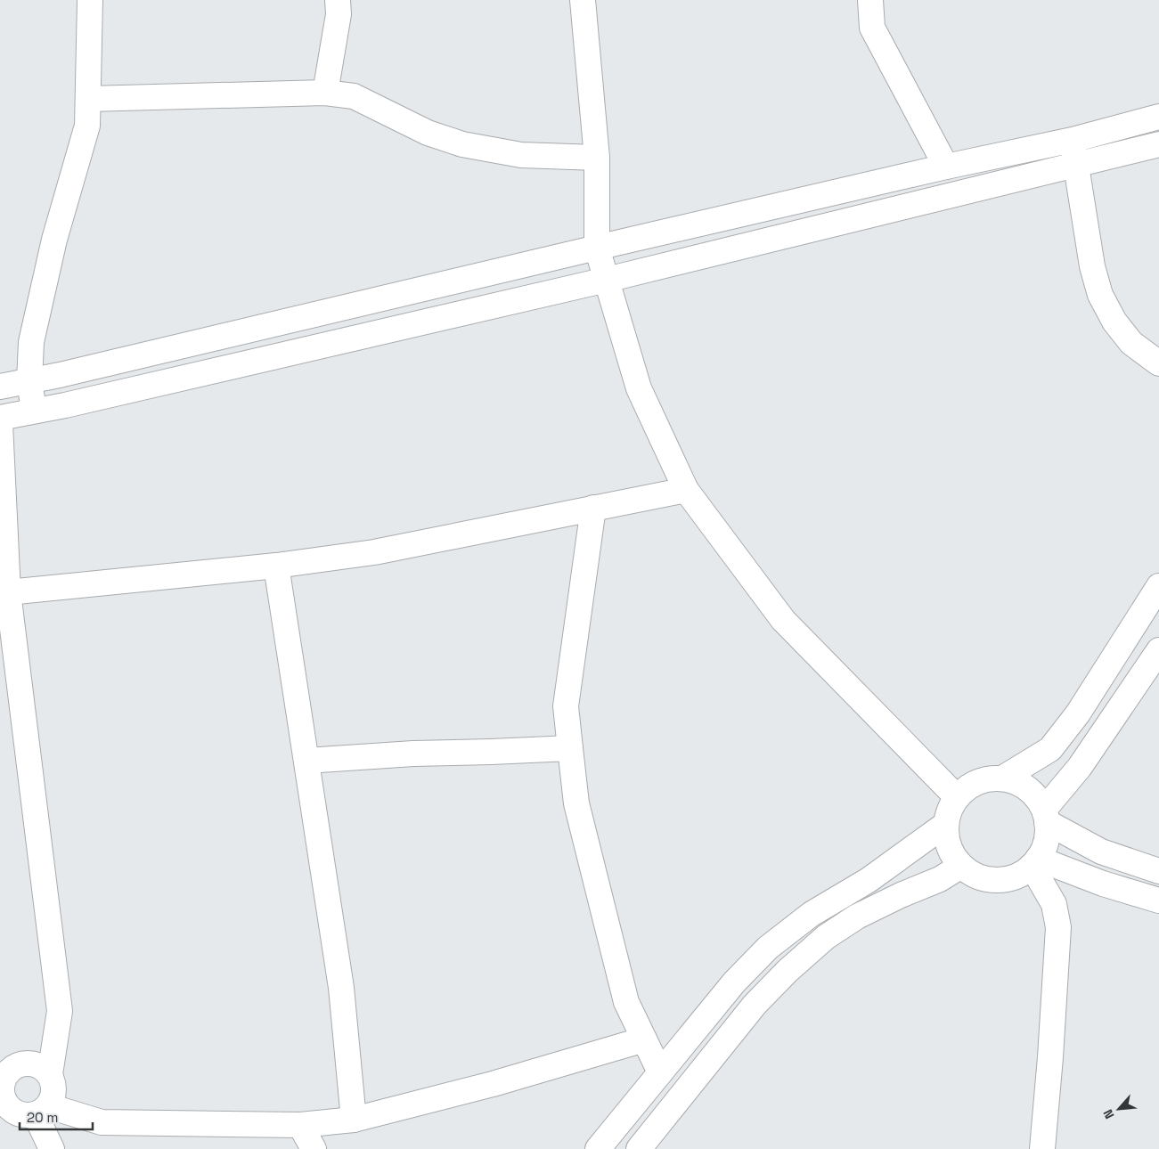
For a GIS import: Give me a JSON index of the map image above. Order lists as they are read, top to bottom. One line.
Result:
{"scale_bar":"20 m","north":"bottom left"}
